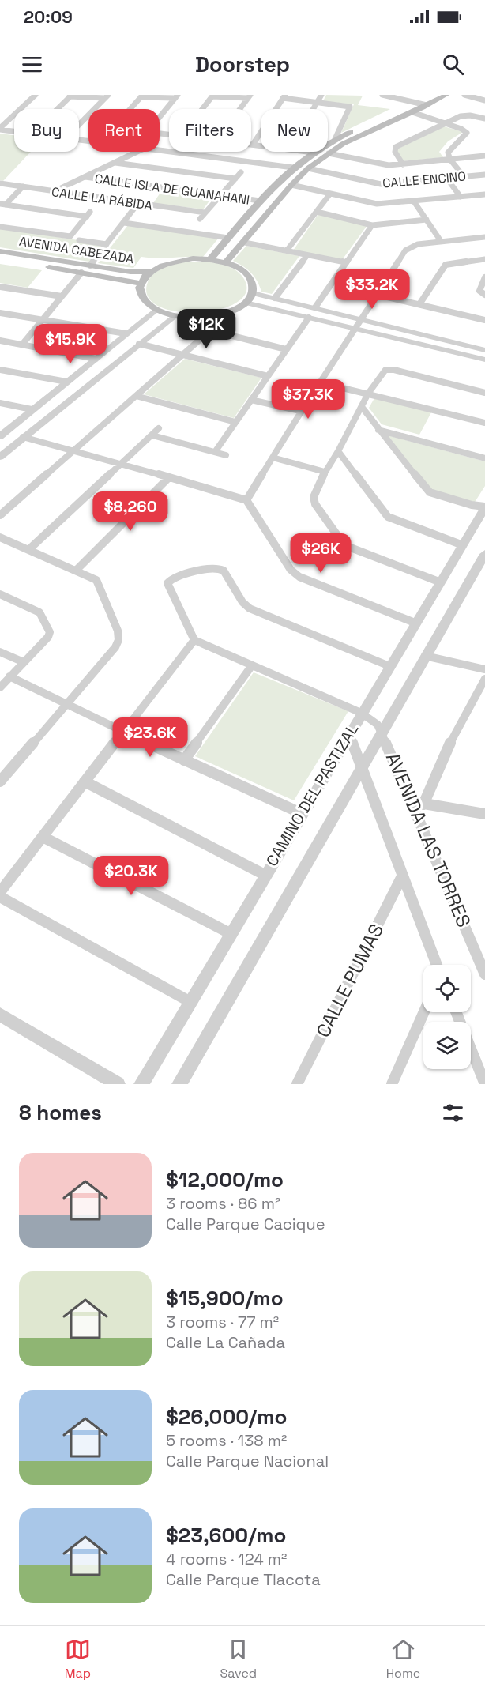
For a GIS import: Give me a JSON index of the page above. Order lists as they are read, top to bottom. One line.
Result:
{"streets":{"main road":["AVENIDA CABEZADA"],"street":["CALLE ENCINO","CALLE ISLA DE GUANAHANI","CALLE LA RÁBIDA","CAMINO DEL PASTIZAL","AVENIDA LAS TORRES","CALLE PUMAS"]},"crossings":[["CAMINO DEL PASTIZAL","AVENIDA LAS TORRES"],["AVENIDA LAS TORRES","CALLE PUMAS"]],"page":{"status":"20:09","header":"Doorstep","chip":["Buy","Rent","Filters","New"],"price":["$33.2K","$12K","$15.9K","$37.3K","$8,260","$26K","$23.6K","$20.3K"],"heading":"8 homes","list":[{"name":"$12,000/mo","note":"3 rooms · 86 m² · Calle Parque Cacique"},{"name":"$15,900/mo","note":"3 rooms · 77 m² · Calle La Cañada"},{"name":"$26,000/mo","note":"5 rooms · 138 m² · Calle Parque Nacional"},{"name":"$23,600/mo","note":"4 rooms · 124 m² · Calle Parque Tlacota"}],"tabs":["Map","Saved","Home"]}}
